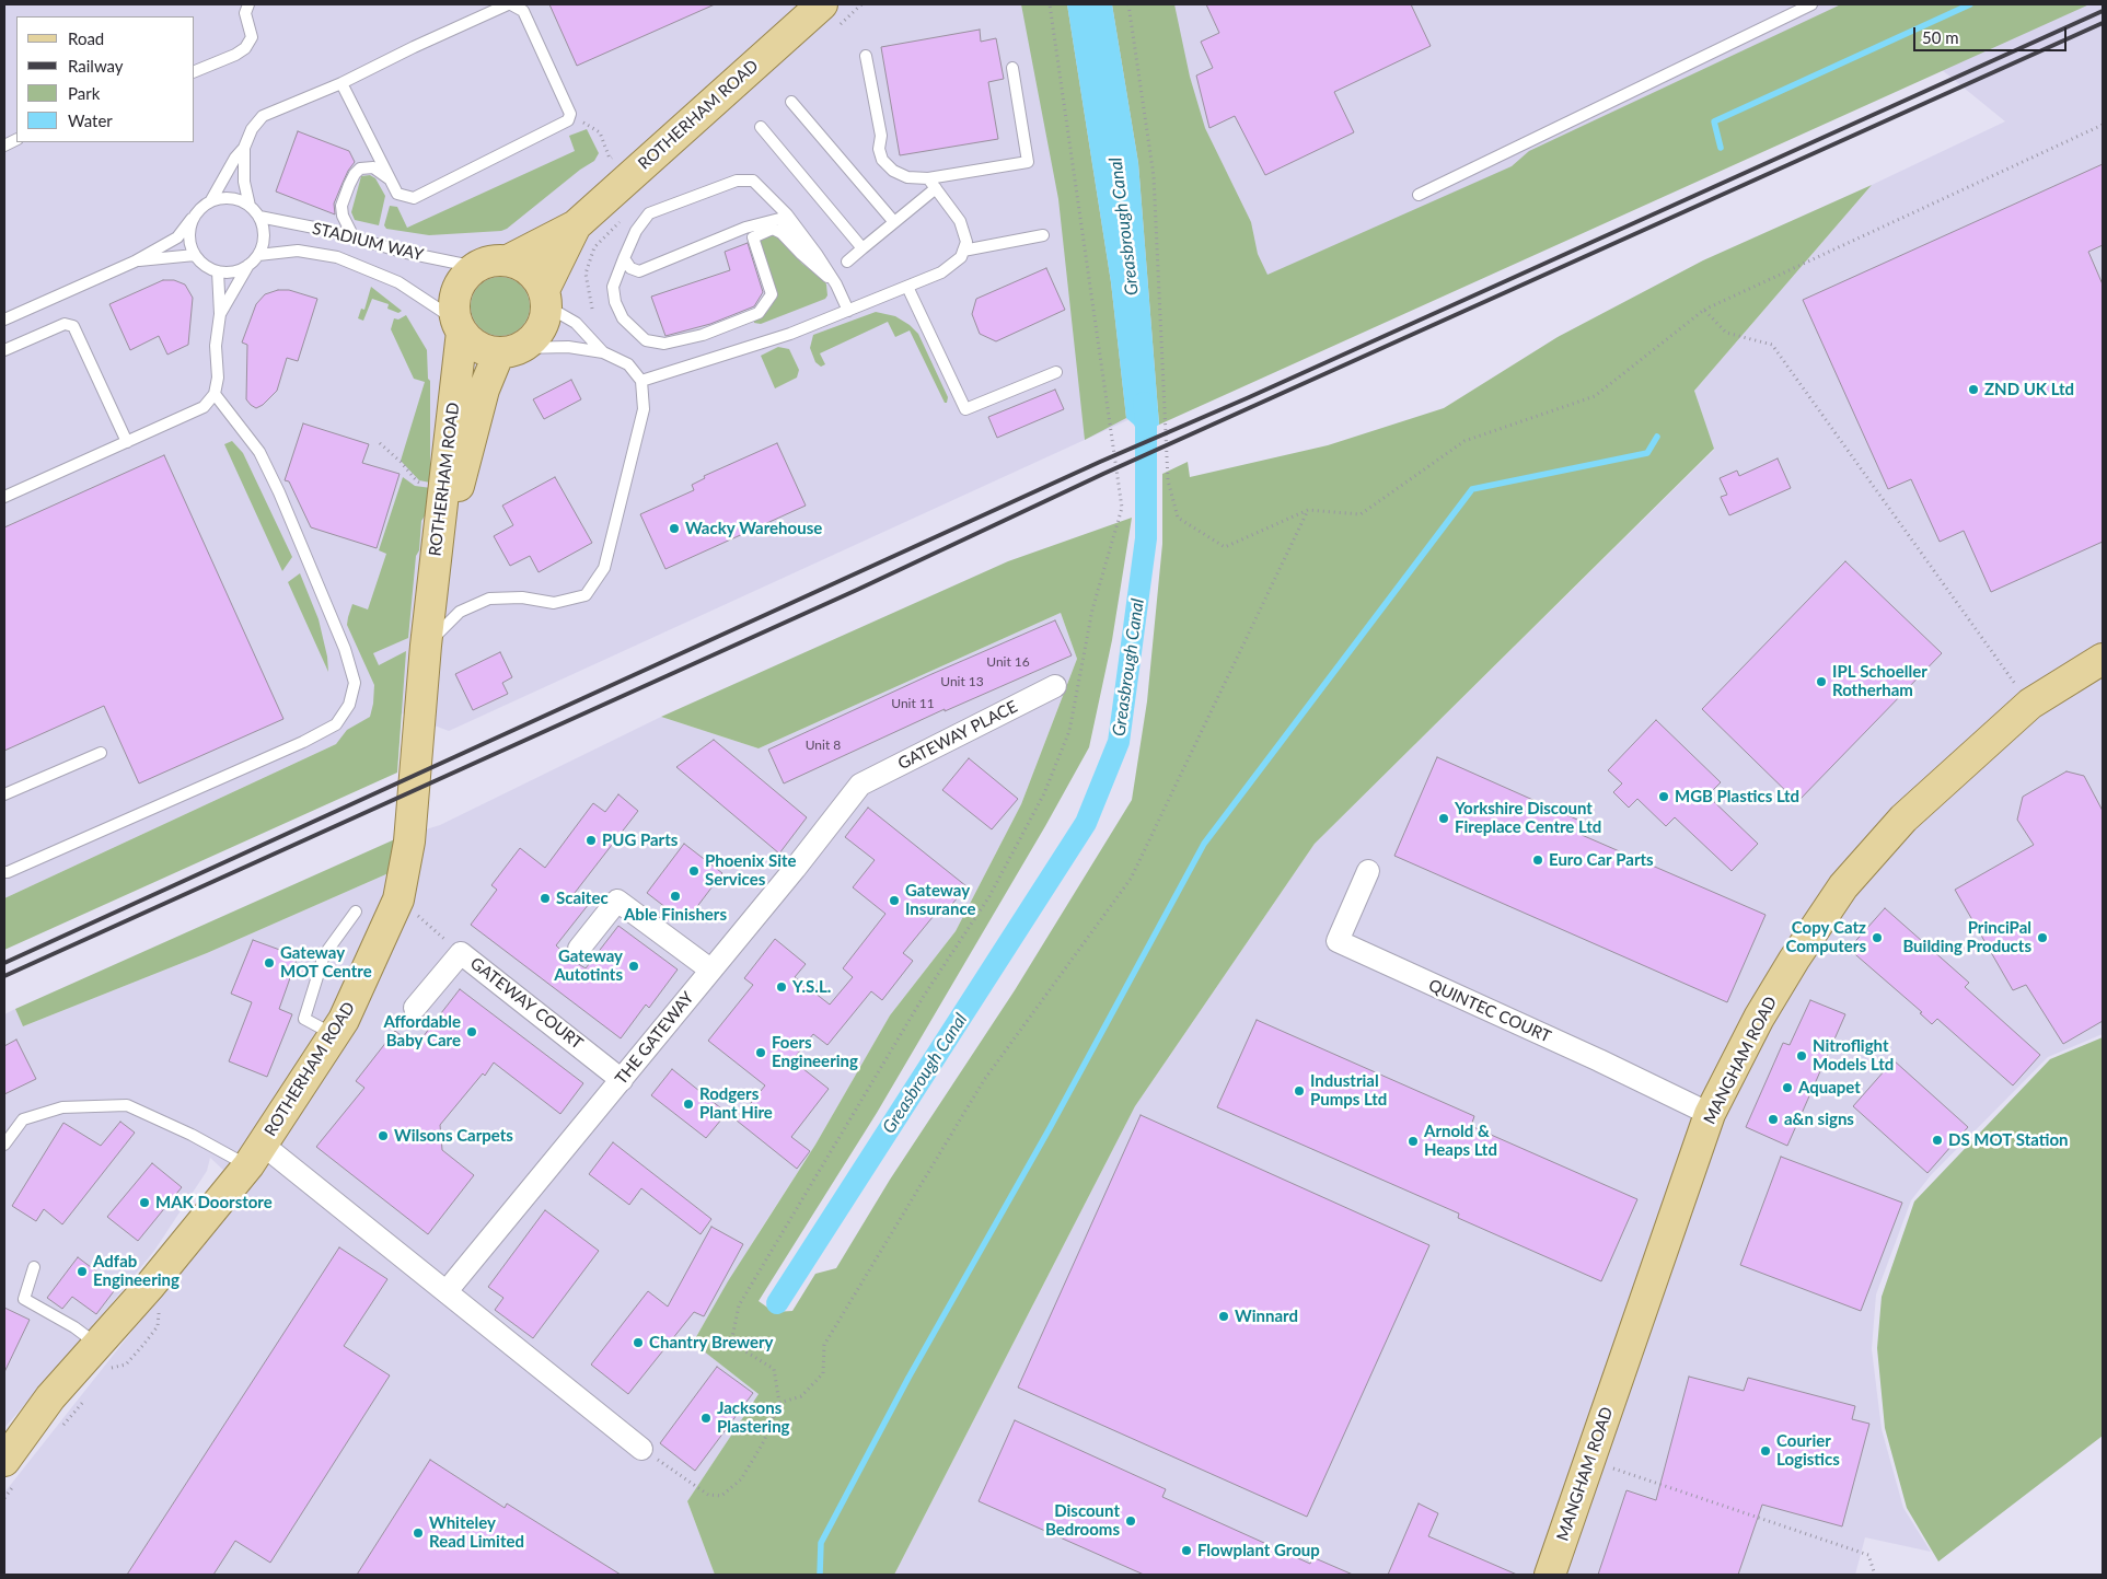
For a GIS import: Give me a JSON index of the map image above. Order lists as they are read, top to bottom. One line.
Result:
{"streets":{"main road":["ROTHERHAM ROAD","MANGHAM ROAD"],"street":["GATEWAY PLACE","GATEWAY COURT","QUINTEC COURT","THE GATEWAY"],"lane":["STADIUM WAY"]},"crossings":[["ROTHERHAM ROAD","STADIUM WAY"],["GATEWAY PLACE","THE GATEWAY"],["GATEWAY COURT","THE GATEWAY"],["QUINTEC COURT","MANGHAM ROAD"]],"water":["Greasbrough Canal"],"places":["ZND UK Ltd","Wacky Warehouse","IPL Schoeller Rotherham","MGB Plastics Ltd","Yorkshire Discount Fireplace Centre Ltd","PUG Parts","Euro Car Parts","Phoenix Site Services","Able Finishers","Scaitec","Gateway Insurance","Copy Catz Computers","PrinciPal Building Products","Gateway MOT Centre","Gateway Autotints","Y.S.L.","Affordable Baby Care","Foers Engineering","Nitroflight Models Ltd","Aquapet","Industrial Pumps Ltd","Rodgers Plant Hire","a&n signs","Wilsons Carpets","DS MOT Station","Arnold & Heaps Ltd","MAK Doorstore","Adfab Engineering","Winnard","Chantry Brewery","Jacksons Plastering","Courier Logistics","Discount Bedrooms","Whiteley Read Limited","Flowplant Group"],"house_numbers":["Unit 16","Unit 13","Unit 11","Unit 8"],"legend":["Road","Railway","Park","Water"],"scale_bar":"50 m"}
